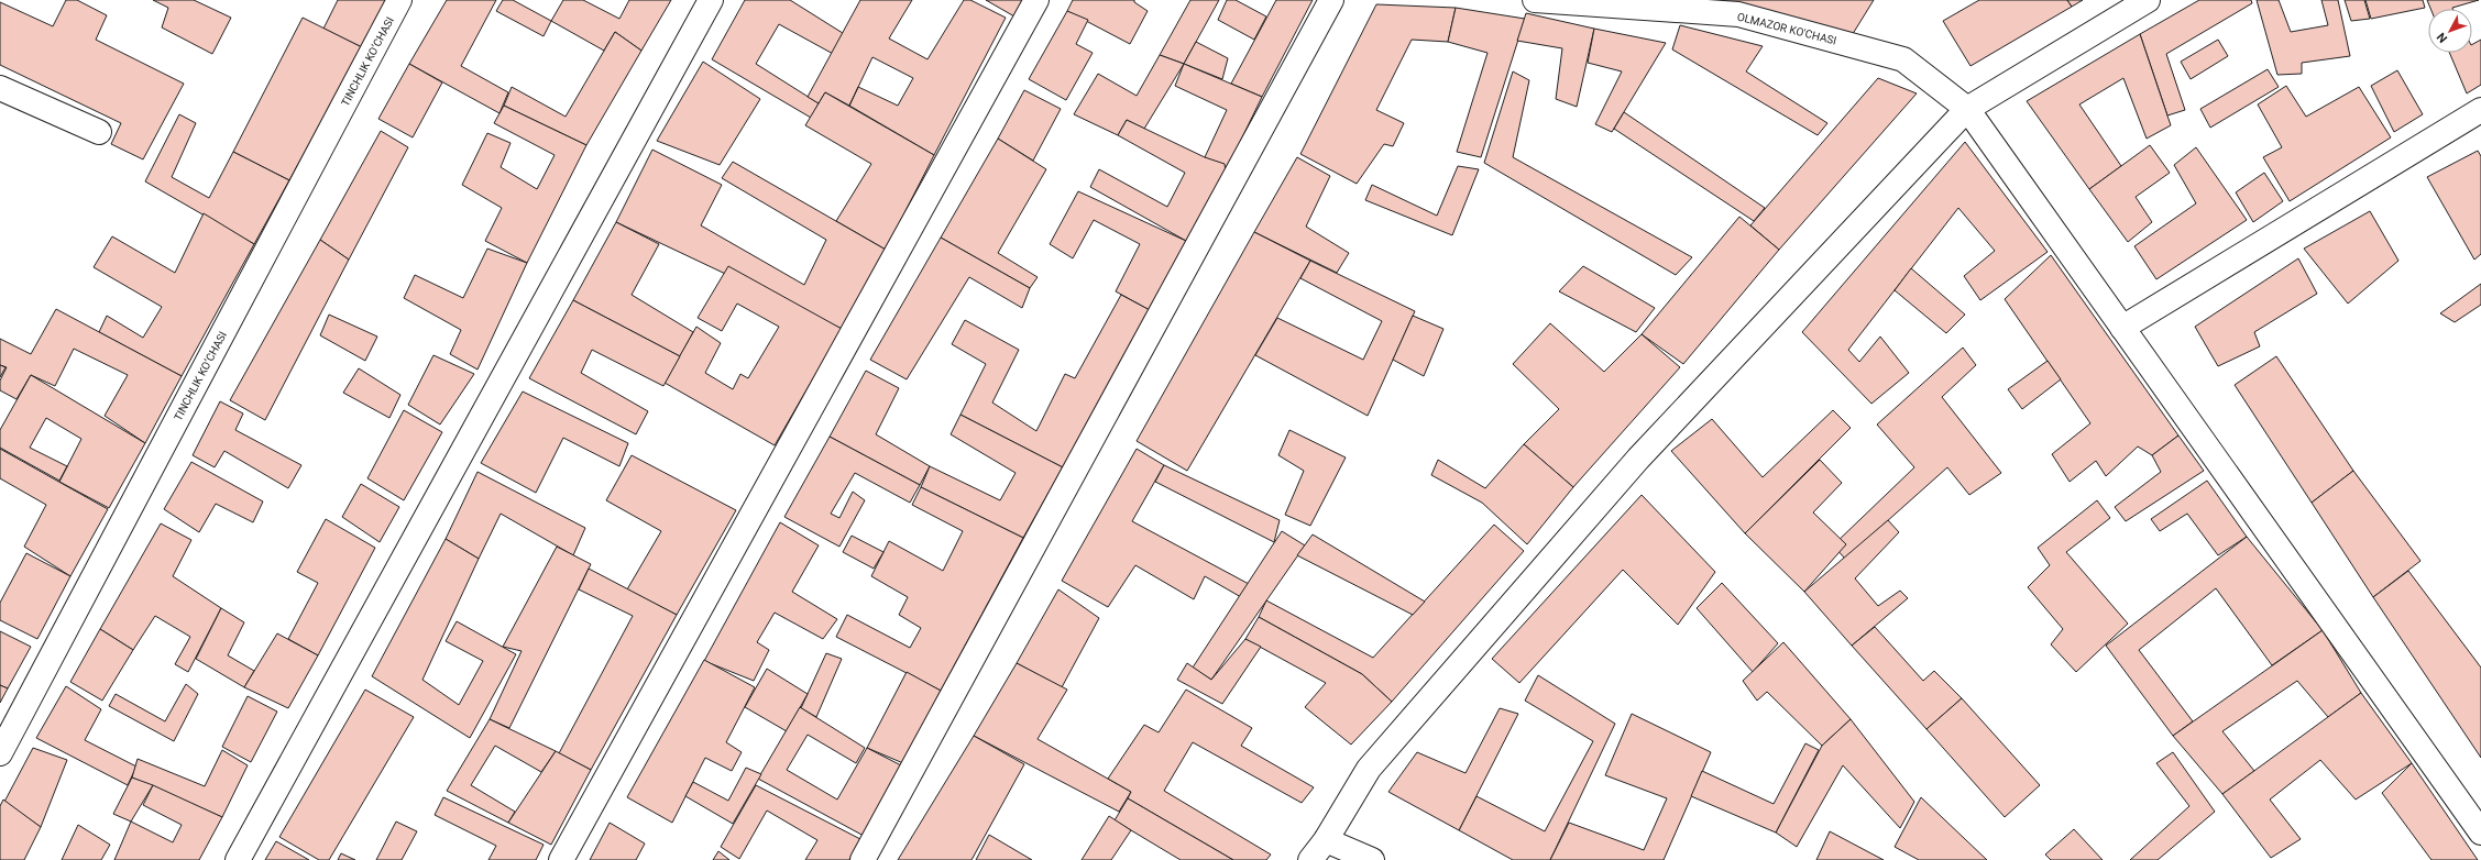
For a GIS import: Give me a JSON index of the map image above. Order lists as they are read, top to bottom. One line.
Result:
{"streets":{"street":["OLMAZOR KO'CHASI","TINCHLIK KO’CHASI"]},"north":"bottom left"}
